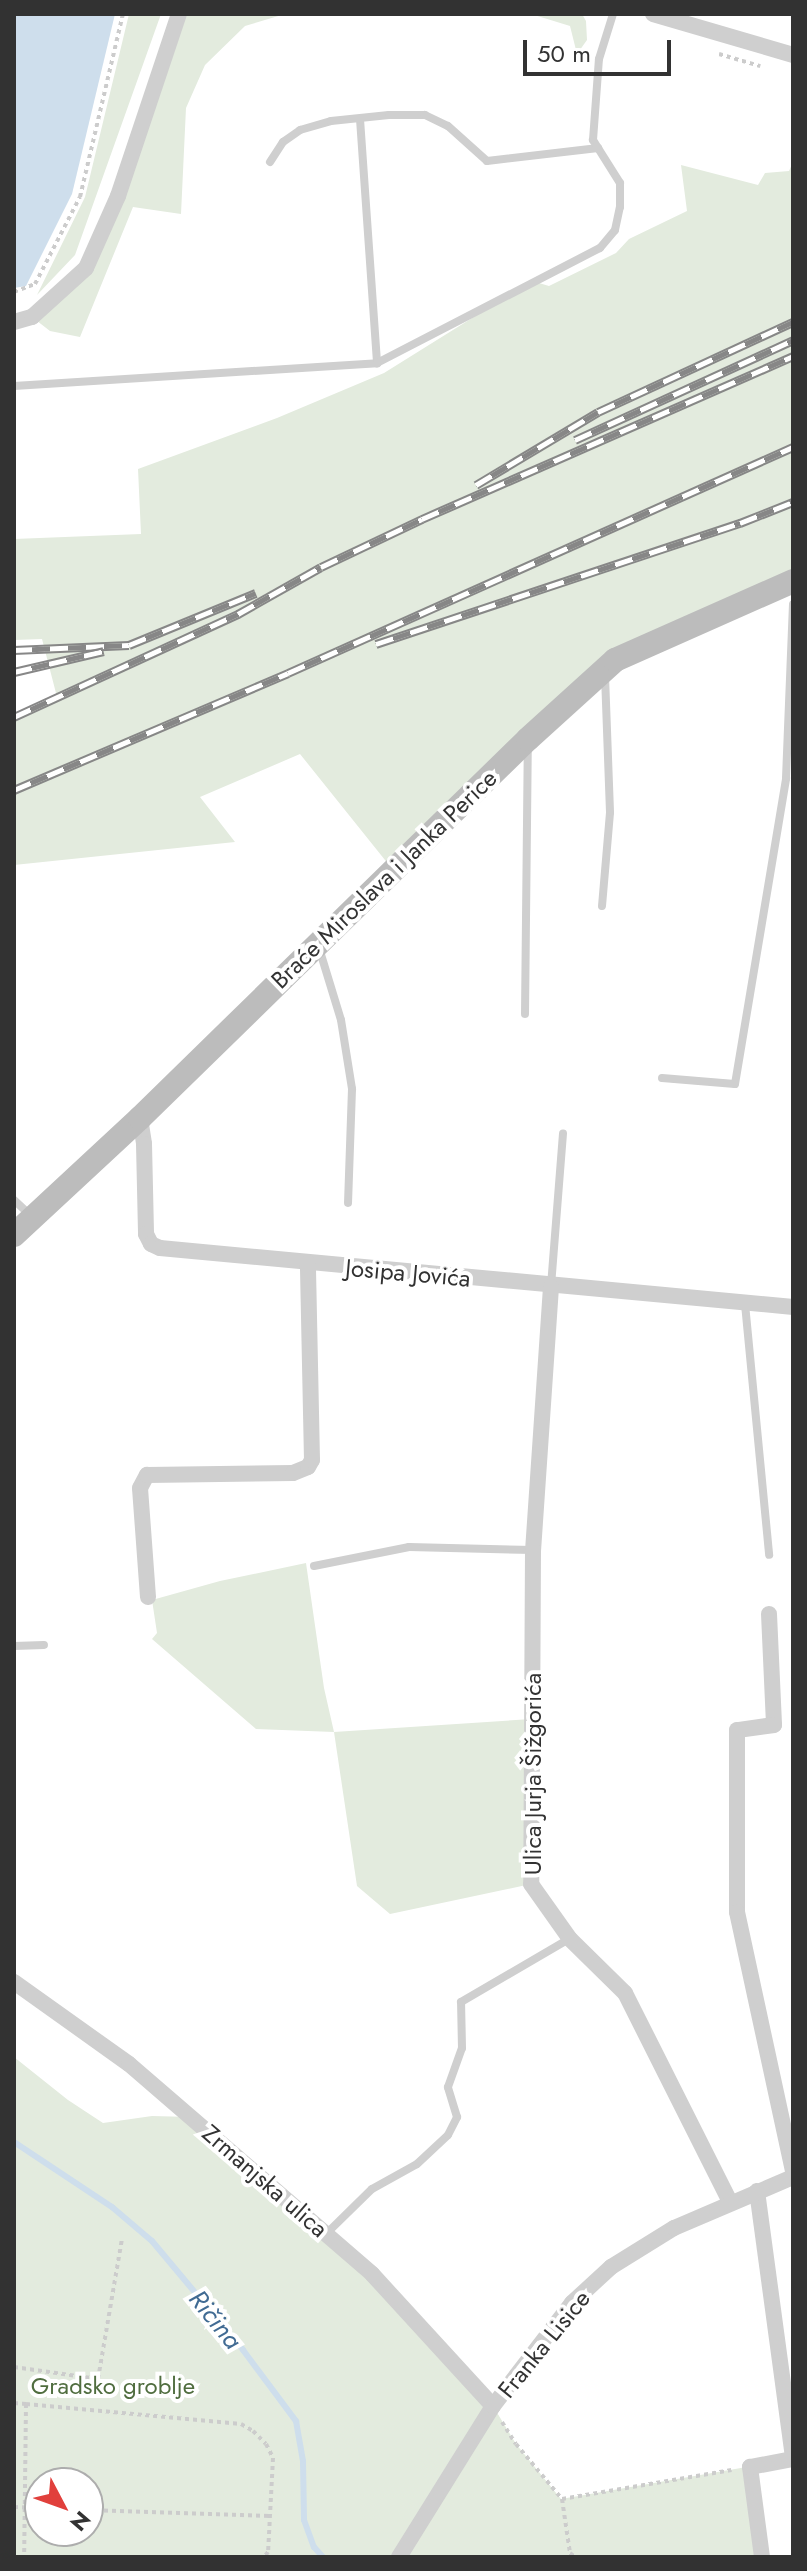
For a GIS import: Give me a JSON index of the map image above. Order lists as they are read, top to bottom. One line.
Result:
{"streets":{"main road":["Braće Miroslava i Janka Perice"],"street":["Josipa Jovića","Ulica Jurja Šižgorića","Zrmanjska ulica","Franka Lisice"]},"crossings":[["Braće Miroslava i Janka Perice","Josipa Jovića"],["Josipa Jovića","Ulica Jurja Šižgorića"],["Ulica Jurja Šižgorića","Franka Lisice"],["Zrmanjska ulica","Franka Lisice"]],"water":["Ričina"],"parks":["Gradsko groblje"],"scale_bar":"50 m","north":"bottom right"}
